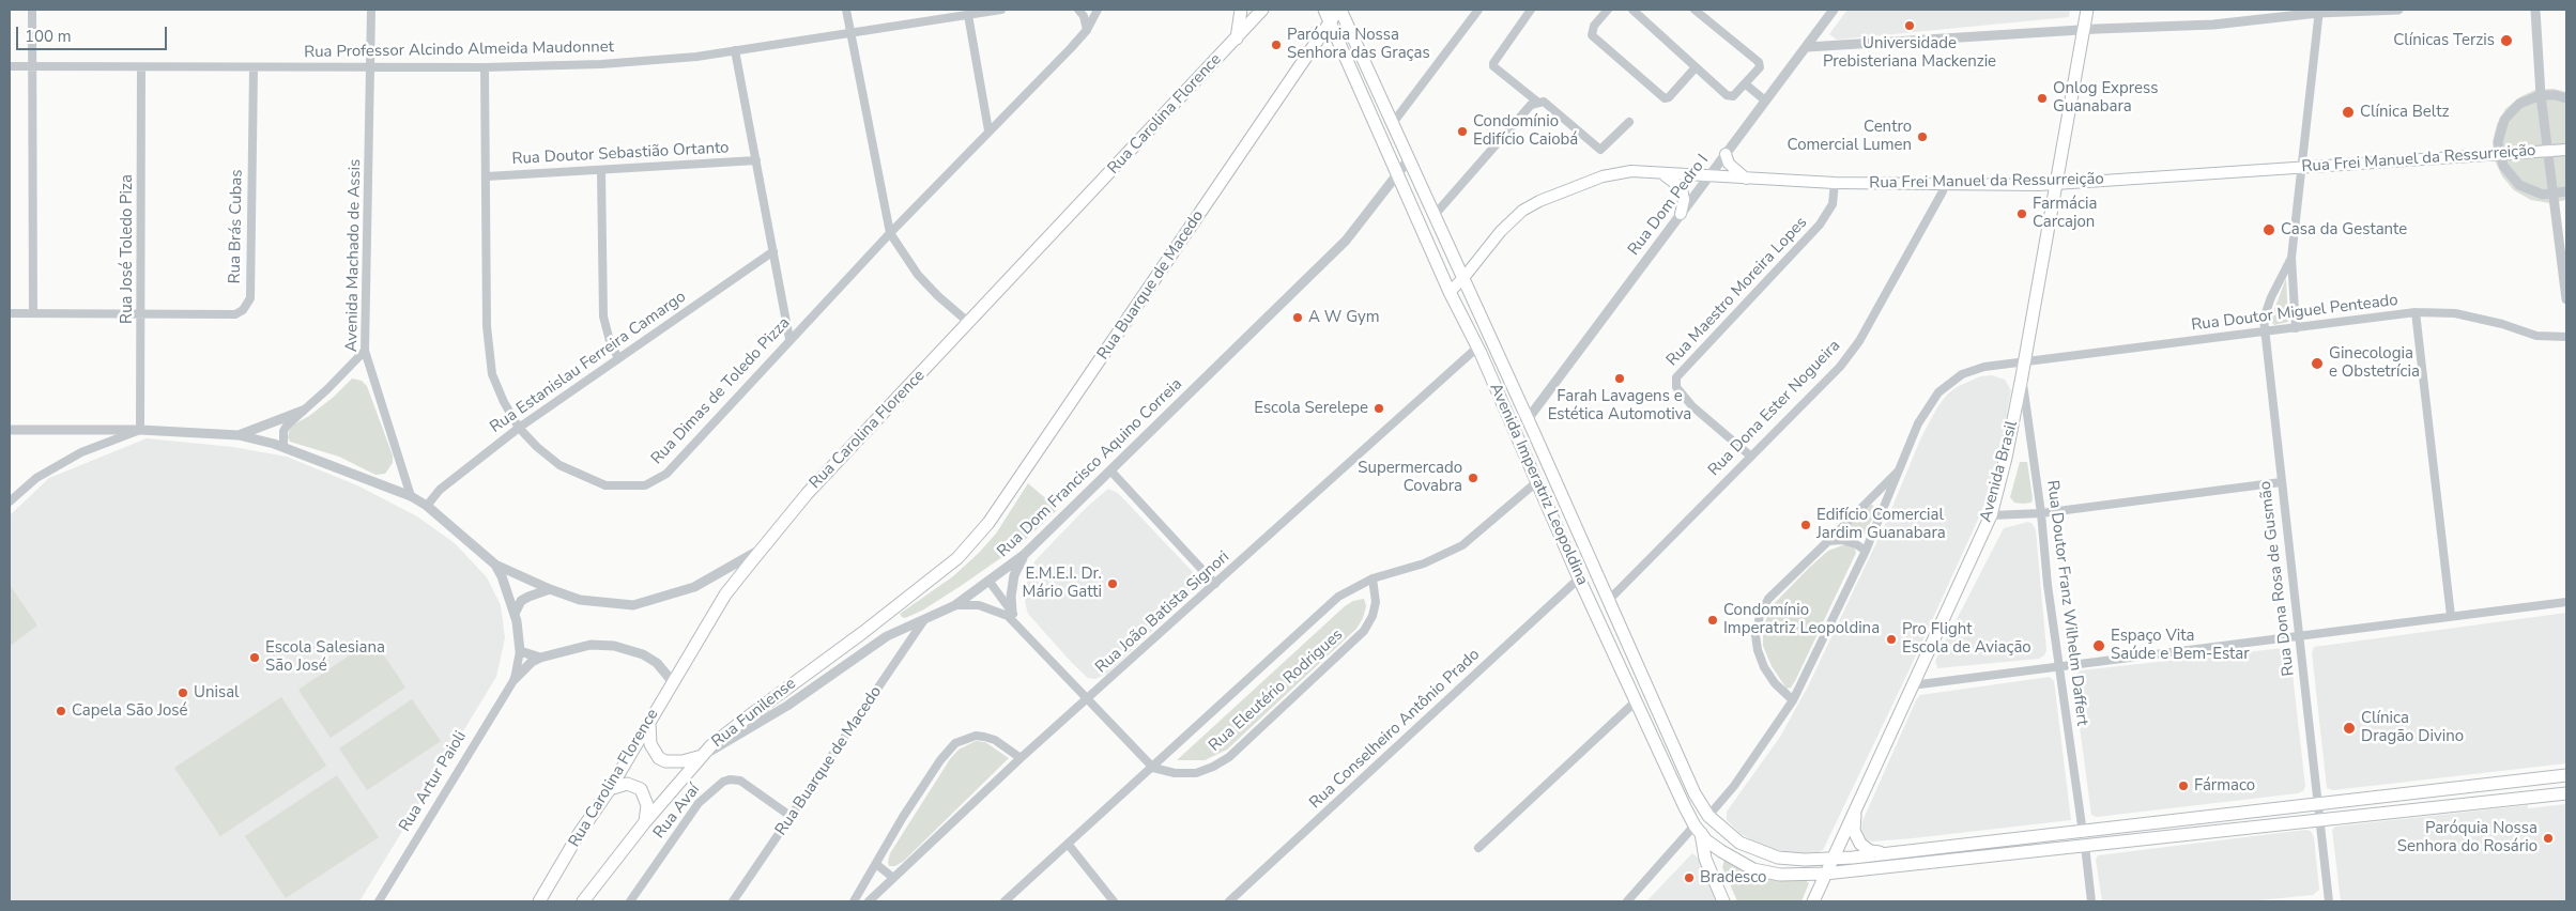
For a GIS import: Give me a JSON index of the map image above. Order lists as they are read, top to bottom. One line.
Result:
{"streets":{"main road":["Rua Carolina Florence","Rua Frei Manuel da Ressurreição","Rua Buarque de Macedo","Avenida Brasil","Avenida Imperatriz Leopoldina","Rua Funilense"],"street":["Rua Professor Alcindo Almeida Maudonnet","Rua Doutor Sebastião Ortanto","Rua Dom Pedro I","Rua Brás Cubas","Rua José Toledo Piza","Avenida Machado de Assis","Rua Maestro Moreira Lopes","Rua Doutor Miguel Penteado","Rua Estanislau Ferreira Camargo","Rua Dimas de Toledo Pizza","Rua Dona Ester Nogueira","Rua Dom Francisco Aquino Correia","Rua Dona Rosa de Gusmão","Rua Doutor Franz Wilhelm Daffert","Rua João Batista Signori","Rua Eleutério Rodrigues","Rua Conselheiro Antônio Prado","Rua Artur Paioli","Rua Avaí"]},"crossings":[["Rua Professor Alcindo Almeida Maudonnet","Rua Brás Cubas"],["Rua Professor Alcindo Almeida Maudonnet","Rua José Toledo Piza"],["Rua Professor Alcindo Almeida Maudonnet","Avenida Machado de Assis"],["Rua Professor Alcindo Almeida Maudonnet","Rua Dimas de Toledo Pizza"],["Rua Doutor Sebastião Ortanto","Rua Dimas de Toledo Pizza"],["Rua Frei Manuel da Ressurreição","Rua Dom Pedro I"],["Rua Frei Manuel da Ressurreição","Rua Maestro Moreira Lopes"],["Rua Frei Manuel da Ressurreição","Rua Dona Ester Nogueira"],["Rua Frei Manuel da Ressurreição","Avenida Brasil"],["Rua Frei Manuel da Ressurreição","Avenida Imperatriz Leopoldina"],["Rua Frei Manuel da Ressurreição","Rua Dona Rosa de Gusmão"],["Rua Dom Pedro I","Avenida Imperatriz Leopoldina"],["Rua Brás Cubas","Rua José Toledo Piza"],["Rua Buarque de Macedo","Rua Dom Francisco Aquino Correia"],["Rua Buarque de Macedo","Avenida Imperatriz Leopoldina"],["Rua Buarque de Macedo","Rua Funilense"],["Rua Buarque de Macedo","Rua Avaí"],["Rua Maestro Moreira Lopes","Rua Dona Ester Nogueira"],["Rua Doutor Miguel Penteado","Avenida Brasil"],["Rua Doutor Miguel Penteado","Avenida Imperatriz Leopoldina"],["Rua Doutor Miguel Penteado","Rua Dona Rosa de Gusmão"],["Rua Estanislau Ferreira Camargo","Rua Dimas de Toledo Pizza"],["Rua Dona Ester Nogueira","Avenida Imperatriz Leopoldina"],["Rua Dom Francisco Aquino Correia","Avenida Imperatriz Leopoldina"],["Rua Dom Francisco Aquino Correia","Rua Funilense"],["Avenida Brasil","Avenida Imperatriz Leopoldina"],["Avenida Brasil","Rua Doutor Franz Wilhelm Daffert"],["Avenida Imperatriz Leopoldina","Rua Dona Rosa de Gusmão"],["Avenida Imperatriz Leopoldina","Rua Doutor Franz Wilhelm Daffert"],["Avenida Imperatriz Leopoldina","Rua João Batista Signori"],["Avenida Imperatriz Leopoldina","Rua Eleutério Rodrigues"],["Avenida Imperatriz Leopoldina","Rua Conselheiro Antônio Prado"]],"places":["Universidade Prebisteriana Mackenzie","Clínicas Terzis","Paróquia Nossa Senhora das Graças","Onlog Express Guanabara","Clínica Beltz","Condomínio Edifício Caiobá","Centro Comercial Lumen","Farmácia Carcajon","Casa da Gestante","A W Gym","Ginecologia e Obstetrícia","Farah Lavagens e Estética Automotiva","Escola Serelepe","Supermercado Covabra","Edifício Comercial Jardim Guanabara","E.M.E.I. Dr. Mário Gatti","Condomínio Imperatriz Leopoldina","Pro Flight Escola de Aviação","Espaço Vita Saúde e Bem-Estar","Escola Salesiana São José","Unisal","Capela São José","Clínica Dragão Divino","Fármaco","Paróquia Nossa Senhora do Rosário","Bradesco"],"scale_bar":"100 m"}
